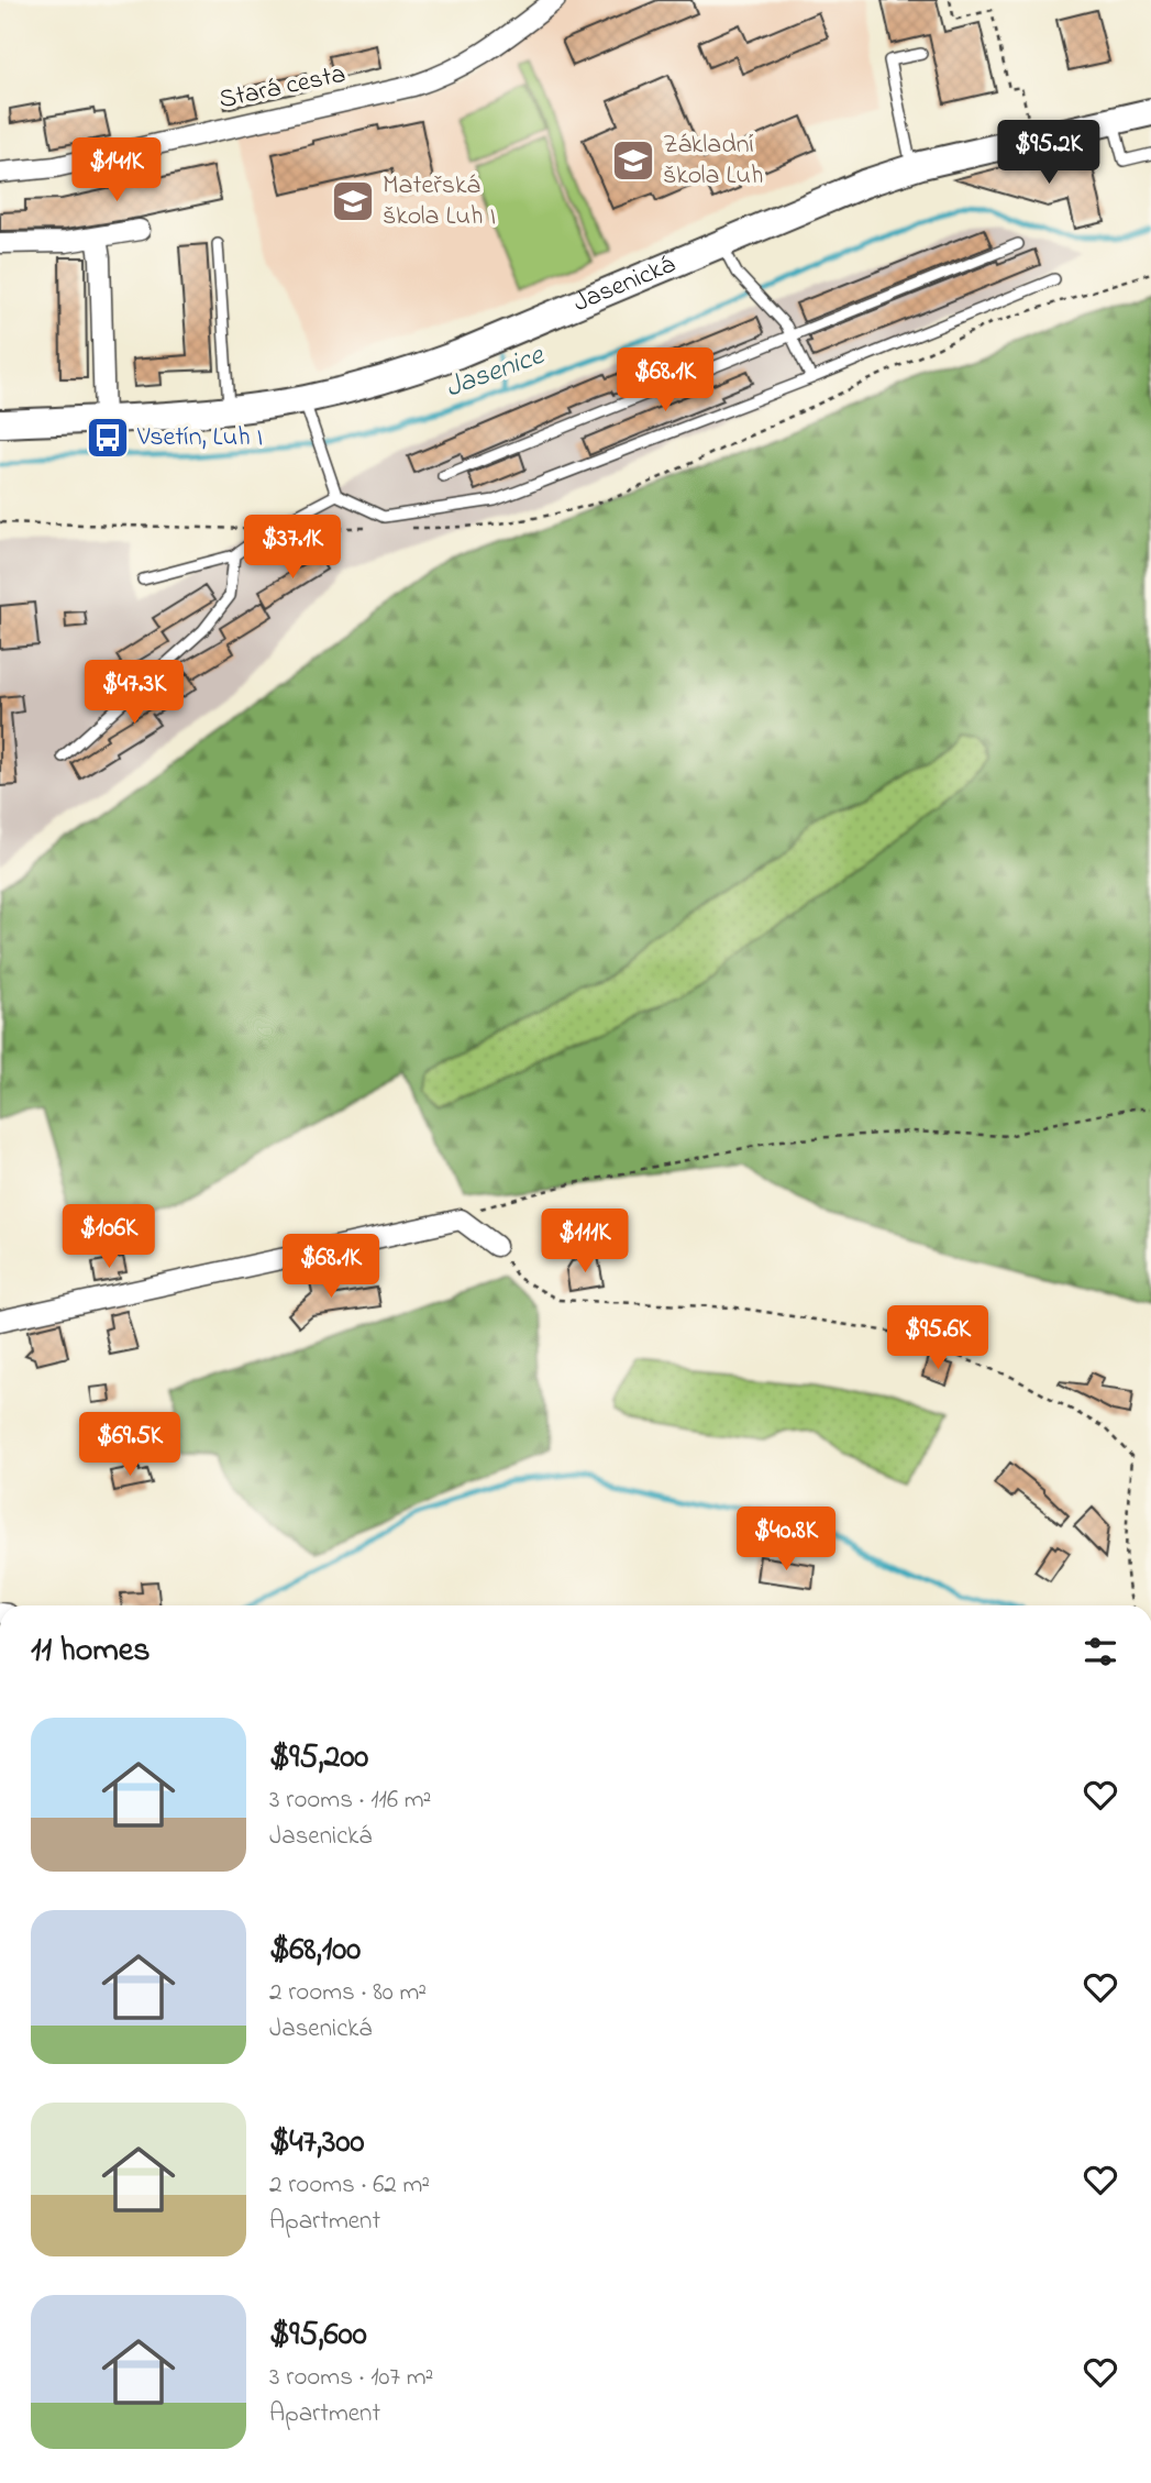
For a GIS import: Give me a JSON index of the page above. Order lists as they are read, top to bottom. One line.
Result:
{"streets":{"street":["Stará cesta","Jasenická"]},"water":["Jasenice"],"places":{"school or university":["Základní škola Luh","Mateřská škola Luh I"],"bus stop":["Vsetín, Luh I"]},"page":{"price":["$95.2K","$141K","$68.1K","$37.1K","$47.3K","$106K","$111K","$68.1K","$95.6K","$69.5K","$40.8K"],"heading":"11 homes","list":[{"name":"$95,200","note":"3 rooms · 116 m² · Jasenická"},{"name":"$68,100","note":"2 rooms · 80 m² · Jasenická"},{"name":"$47,300","note":"2 rooms · 62 m² · Apartment"},{"name":"$95,600","note":"3 rooms · 107 m² · Apartment"}]}}
